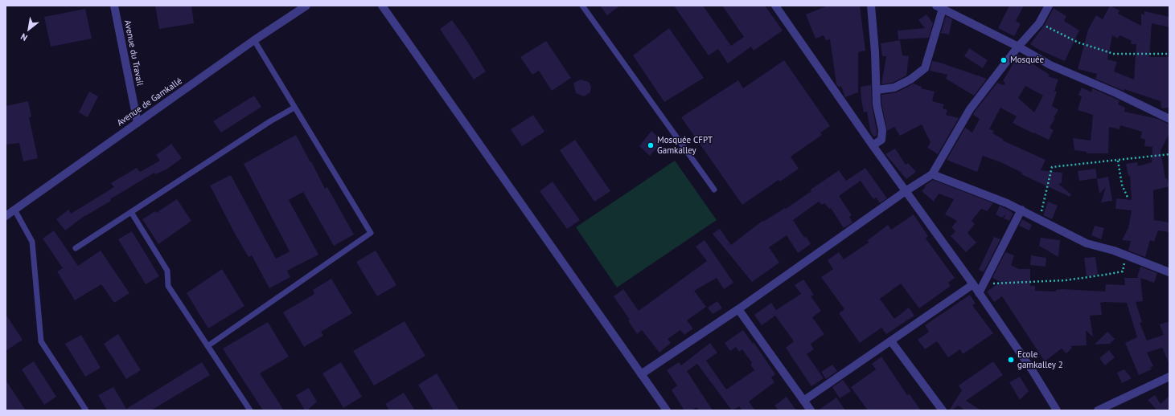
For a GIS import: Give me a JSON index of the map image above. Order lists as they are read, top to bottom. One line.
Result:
{"streets":{"street":["Avenue du Travail","Avenue de Gamkallé"]},"crossings":[["Avenue du Travail","Avenue de Gamkallé"]],"places":["Mosquée","Mosquée CFPT Gamkalley","Ecole gamkalley 2"],"north":"bottom left"}
